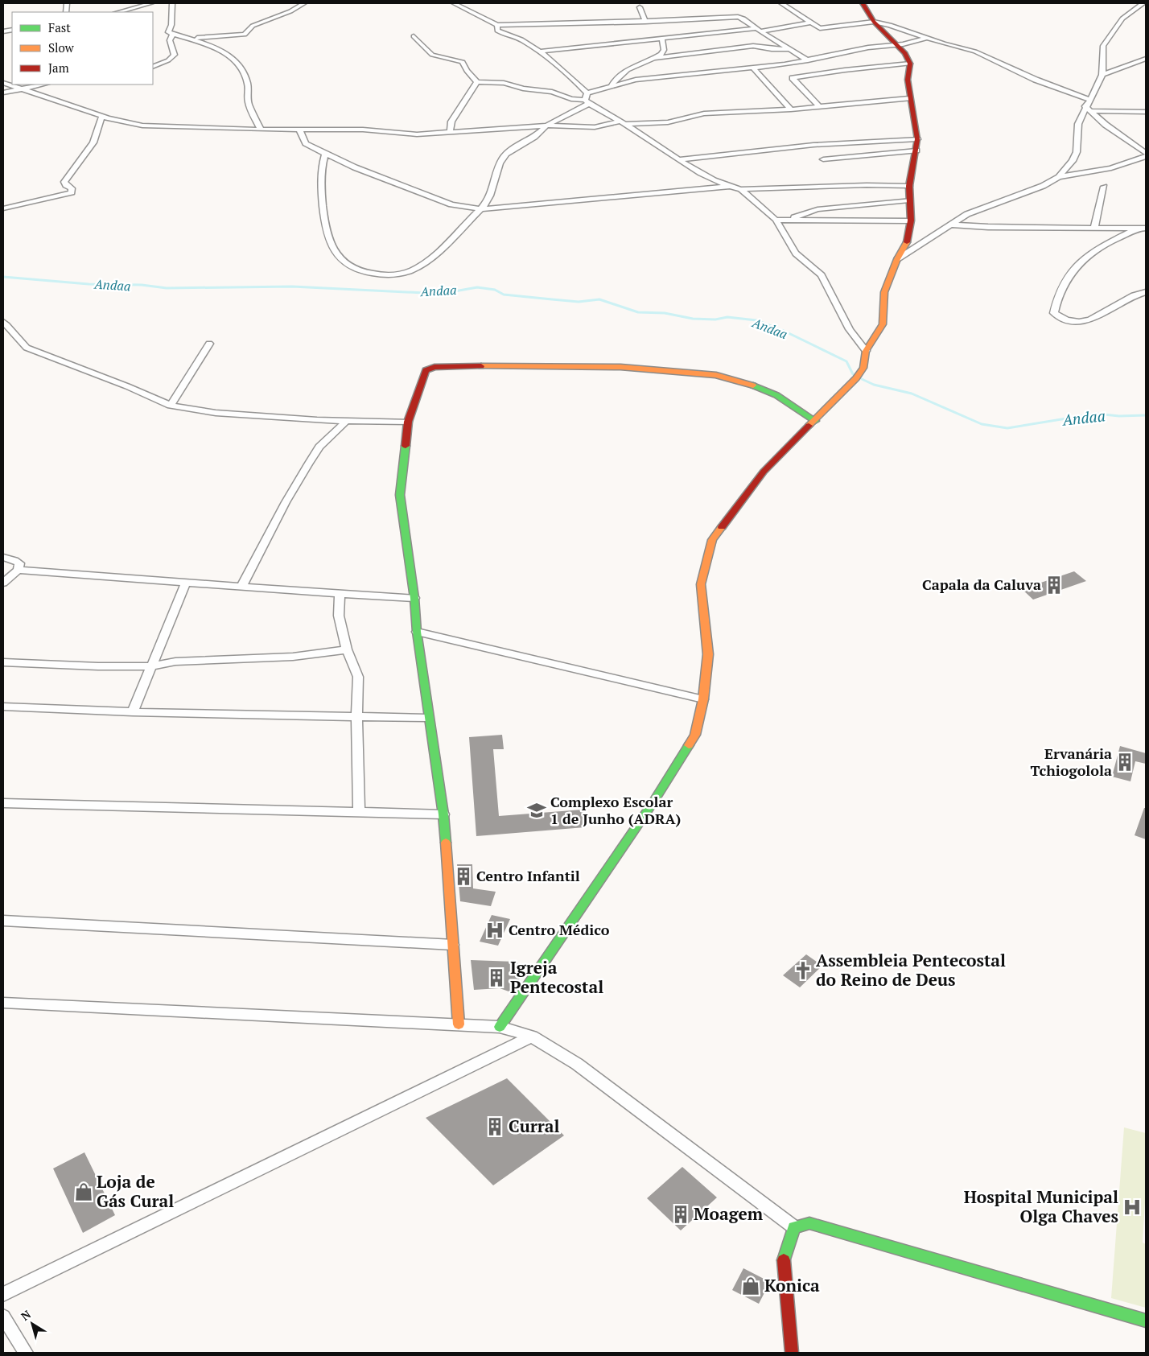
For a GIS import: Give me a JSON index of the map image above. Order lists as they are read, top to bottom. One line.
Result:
{"water":["Andaa"],"places":{"building":["Capala da Caluva","Ervanária Tchiogolola","Centro Infantil","Igreja Pentecostal","Curral","Moagem"],"school or university":["Complexo Escolar 1 de Junho (ADRA)"],"hospital":["Centro Médico","Hospital Municipal Olga Chaves"],"church":["Assembleia Pentecostal do Reino de Deus"],"shop":["Loja de Gás Cural","Konica"]},"legend":["Fast","Slow","Jam"],"north":"top left"}
